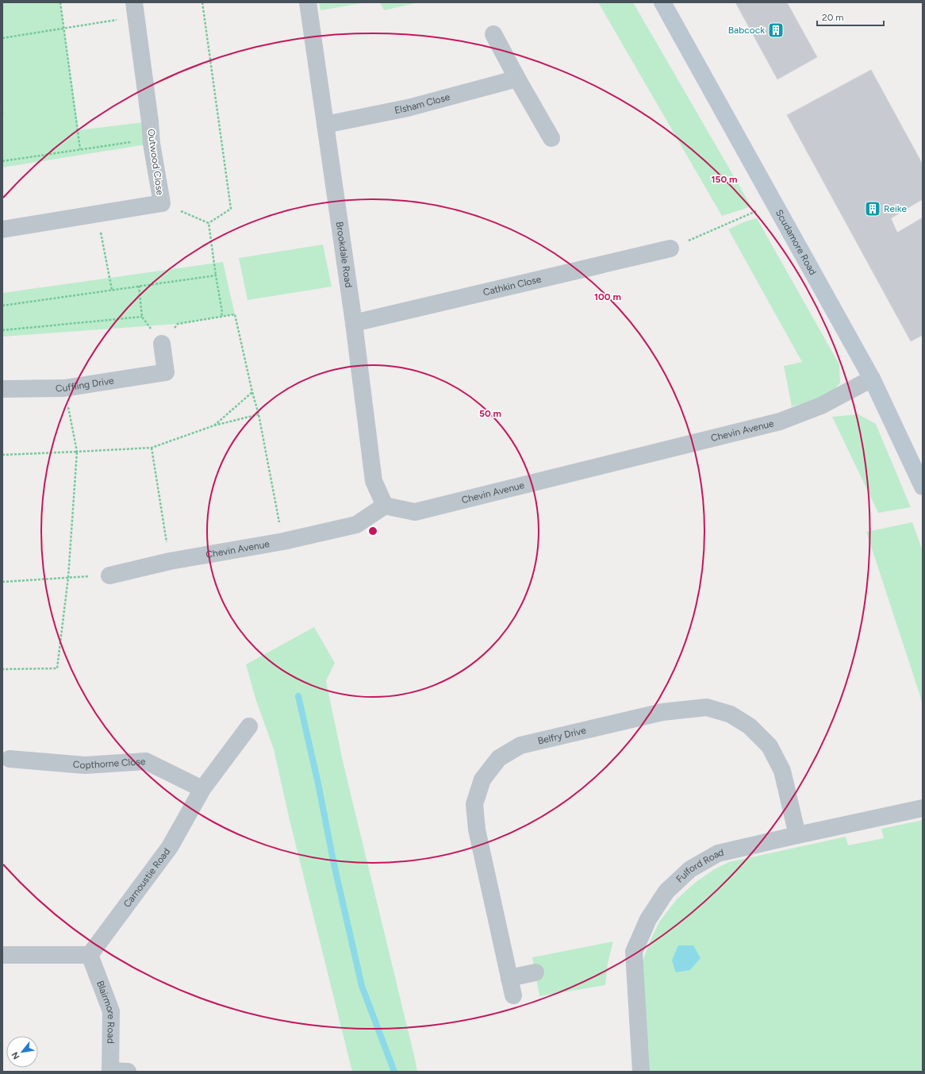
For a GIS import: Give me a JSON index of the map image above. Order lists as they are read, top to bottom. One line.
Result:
{"streets":{"street":["Elsham Close","Outwood Close","Scudamore Road","Brookdale Road","Cathkin Close","Cuffling Drive","Chevin Avenue","Belfry Drive","Copthorne Close","Fulford Road","Carnoustie Road","Blairmore Road"]},"crossings":[["Elsham Close","Brookdale Road"],["Scudamore Road","Chevin Avenue"],["Brookdale Road","Cathkin Close"],["Brookdale Road","Chevin Avenue"],["Belfry Drive","Fulford Road"],["Copthorne Close","Carnoustie Road"],["Carnoustie Road","Blairmore Road"]],"places":{"building":["Babcock","Reike"]},"scale_bar":"20 m","north":"bottom left","rings":["150 m","100 m","50 m"]}
